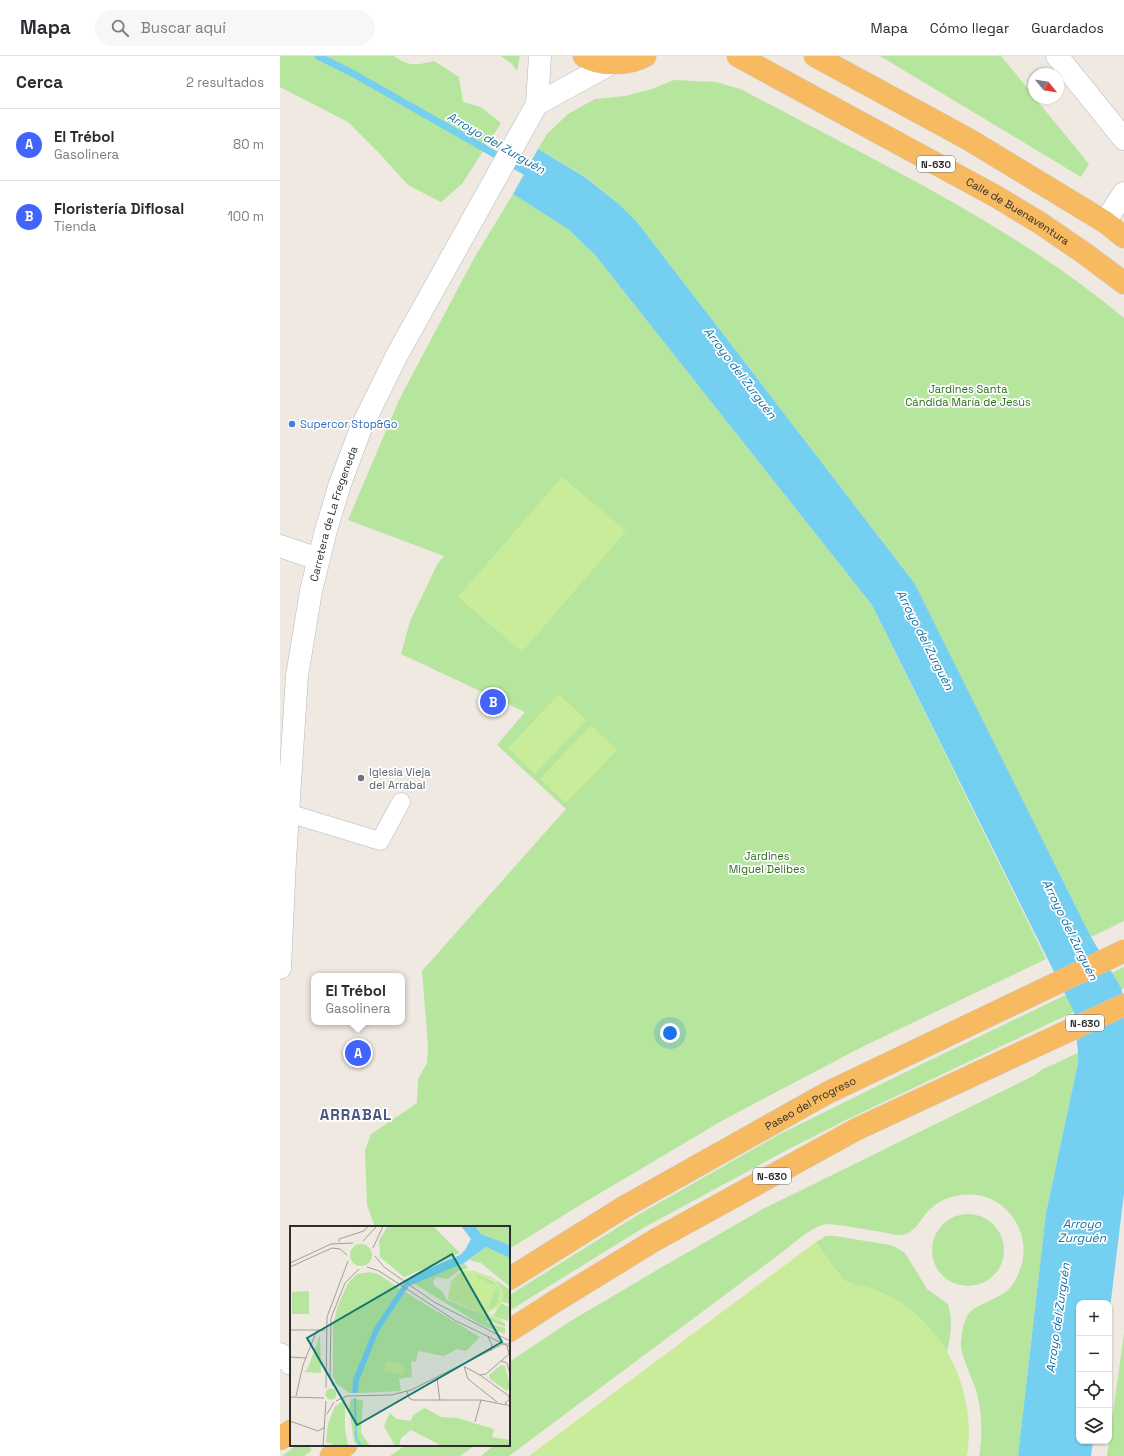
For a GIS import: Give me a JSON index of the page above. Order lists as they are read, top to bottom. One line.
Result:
{"streets":{"highway":["N-630","Calle de Buenaventura","Paseo del Progreso"],"main road":["Carretera de La Fregeneda"]},"districts":["ARRABAL"],"water":["Arroyo del Zurguén","Arroyo Zurguén"],"parks":["Jardines Santa Cándida María de Jesús","Jardines Miguel Delibes"],"places":["Supercor Stop&Go","Iglesia Vieja del Arrabal"],"north":"bottom right","page":{"header":"Mapa","search":"Buscar aquí","nav":["Mapa","Cómo llegar","Guardados"],"heading":["Cerca","2 resultados"],"list":[{"mark":"A","name":"El Trébol","note":"Gasolinera","value":"80 m"},{"mark":"B","name":"Floristería Diflosal","note":"Tienda","value":"100 m"}],"pins":["B","A"],"popup":["El Trébol","Gasolinera"],"map_buttons":["+","−"]}}
